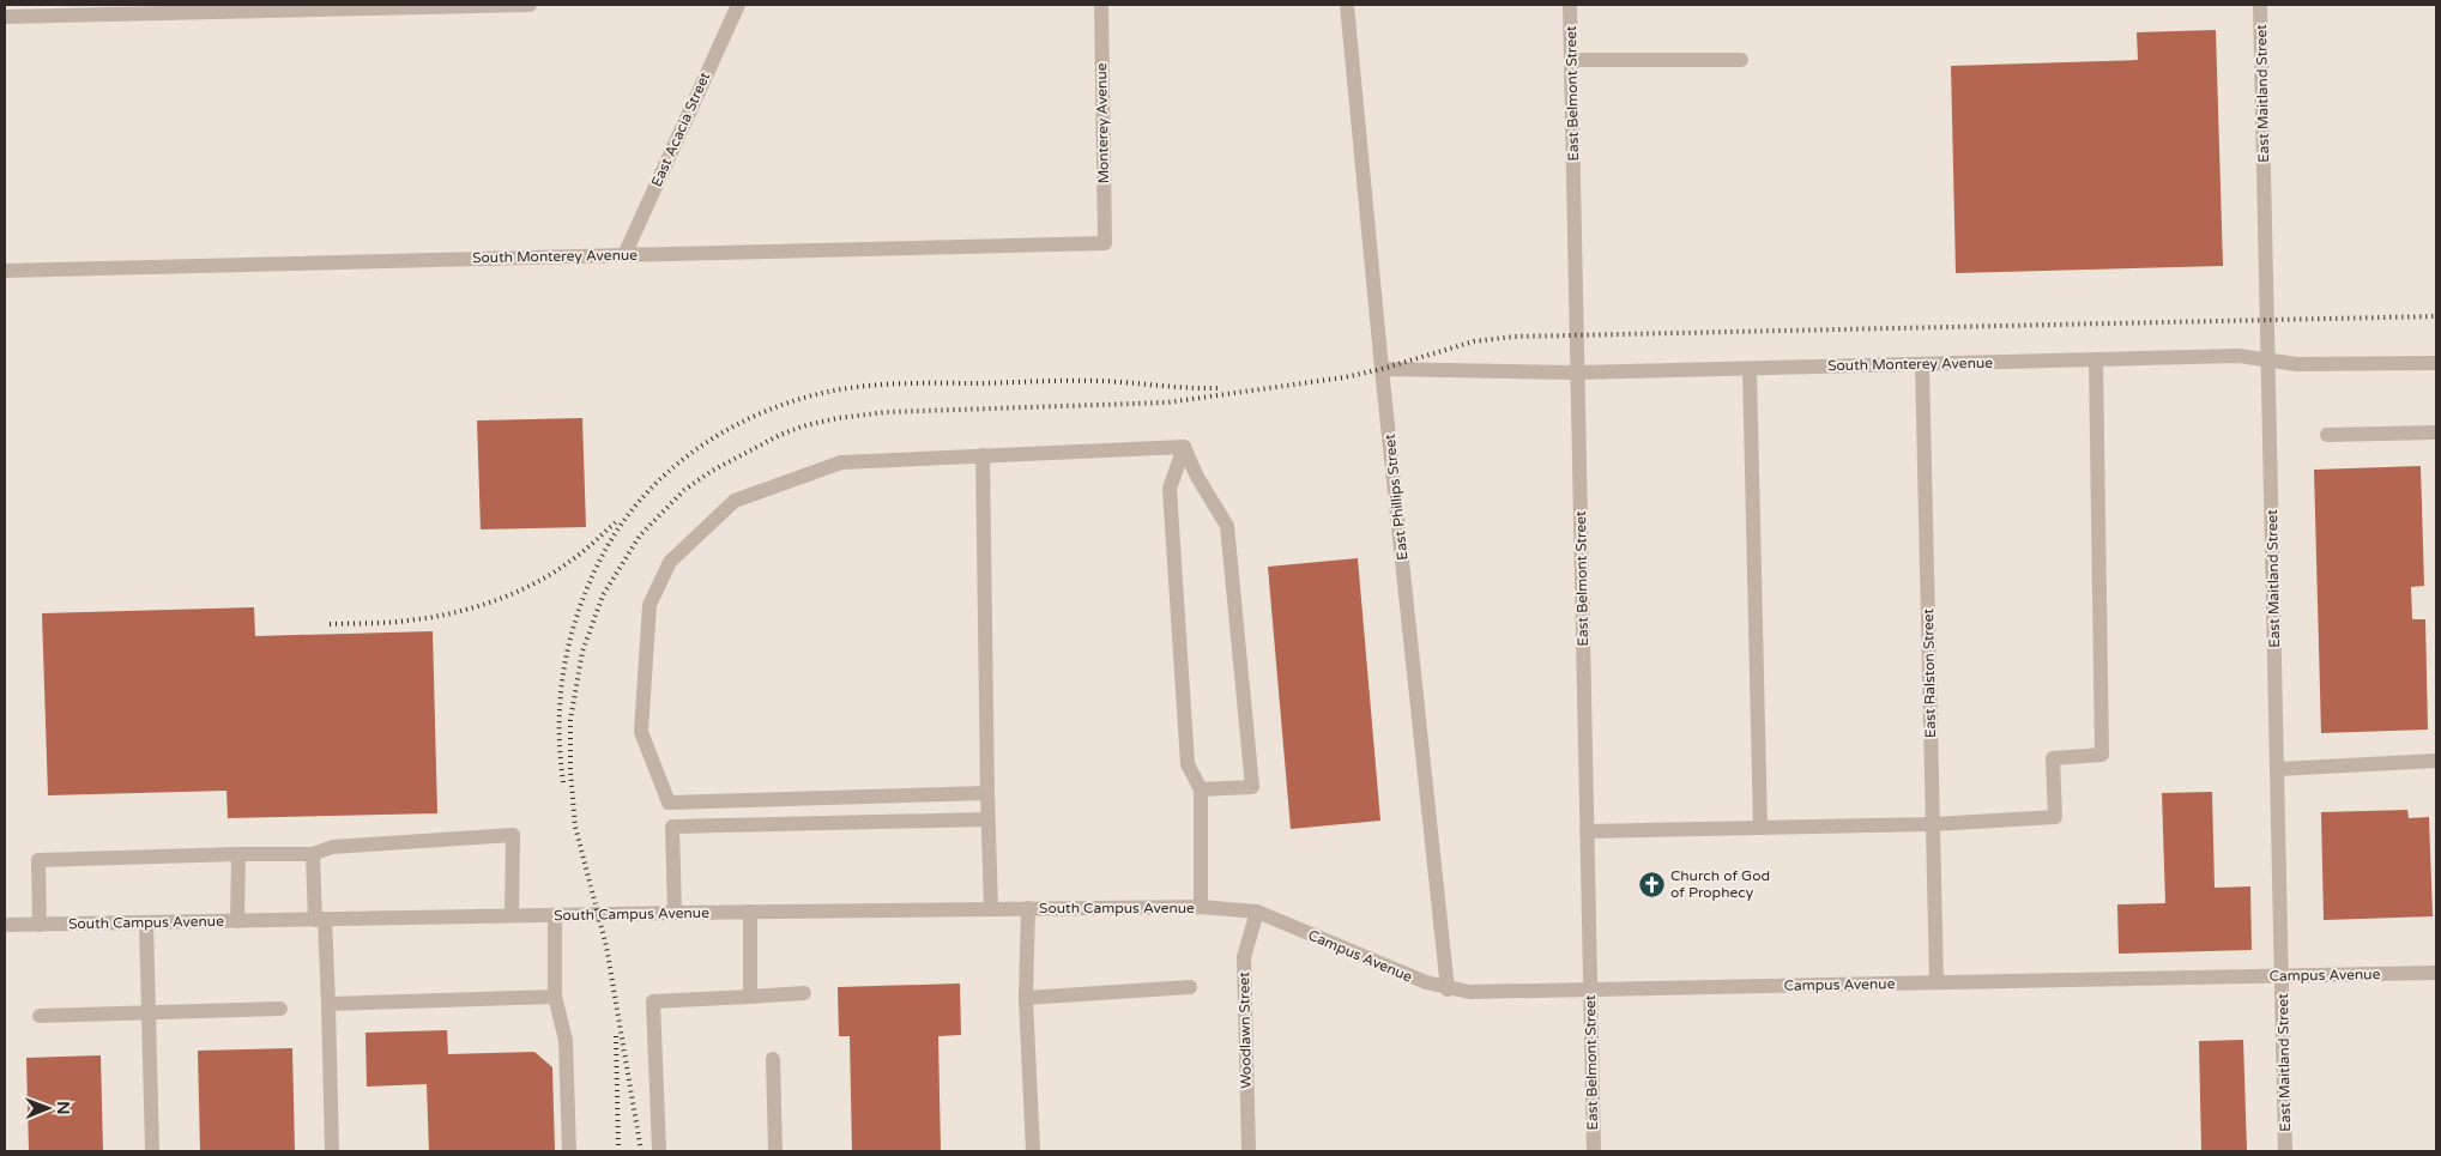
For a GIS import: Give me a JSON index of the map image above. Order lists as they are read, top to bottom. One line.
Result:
{"streets":{"street":["East Belmont Street","East Maitland Street","Monterey Avenue","East Acacia Street","South Monterey Avenue","East Phillips Street","East Ralston Street","South Campus Avenue","Campus Avenue","Woodlawn Street"]},"crossings":[["East Belmont Street","South Monterey Avenue"],["East Belmont Street","Campus Avenue"],["East Maitland Street","South Monterey Avenue"],["East Maitland Street","Campus Avenue"],["Monterey Avenue","South Monterey Avenue"],["East Acacia Street","South Monterey Avenue"],["South Monterey Avenue","East Phillips Street"],["South Monterey Avenue","East Ralston Street"],["East Phillips Street","Campus Avenue"],["East Ralston Street","Campus Avenue"],["South Campus Avenue","Campus Avenue"],["South Campus Avenue","Woodlawn Street"],["Campus Avenue","Woodlawn Street"]],"places":{"church":["Church of God of Prophecy"]},"north":"right"}
